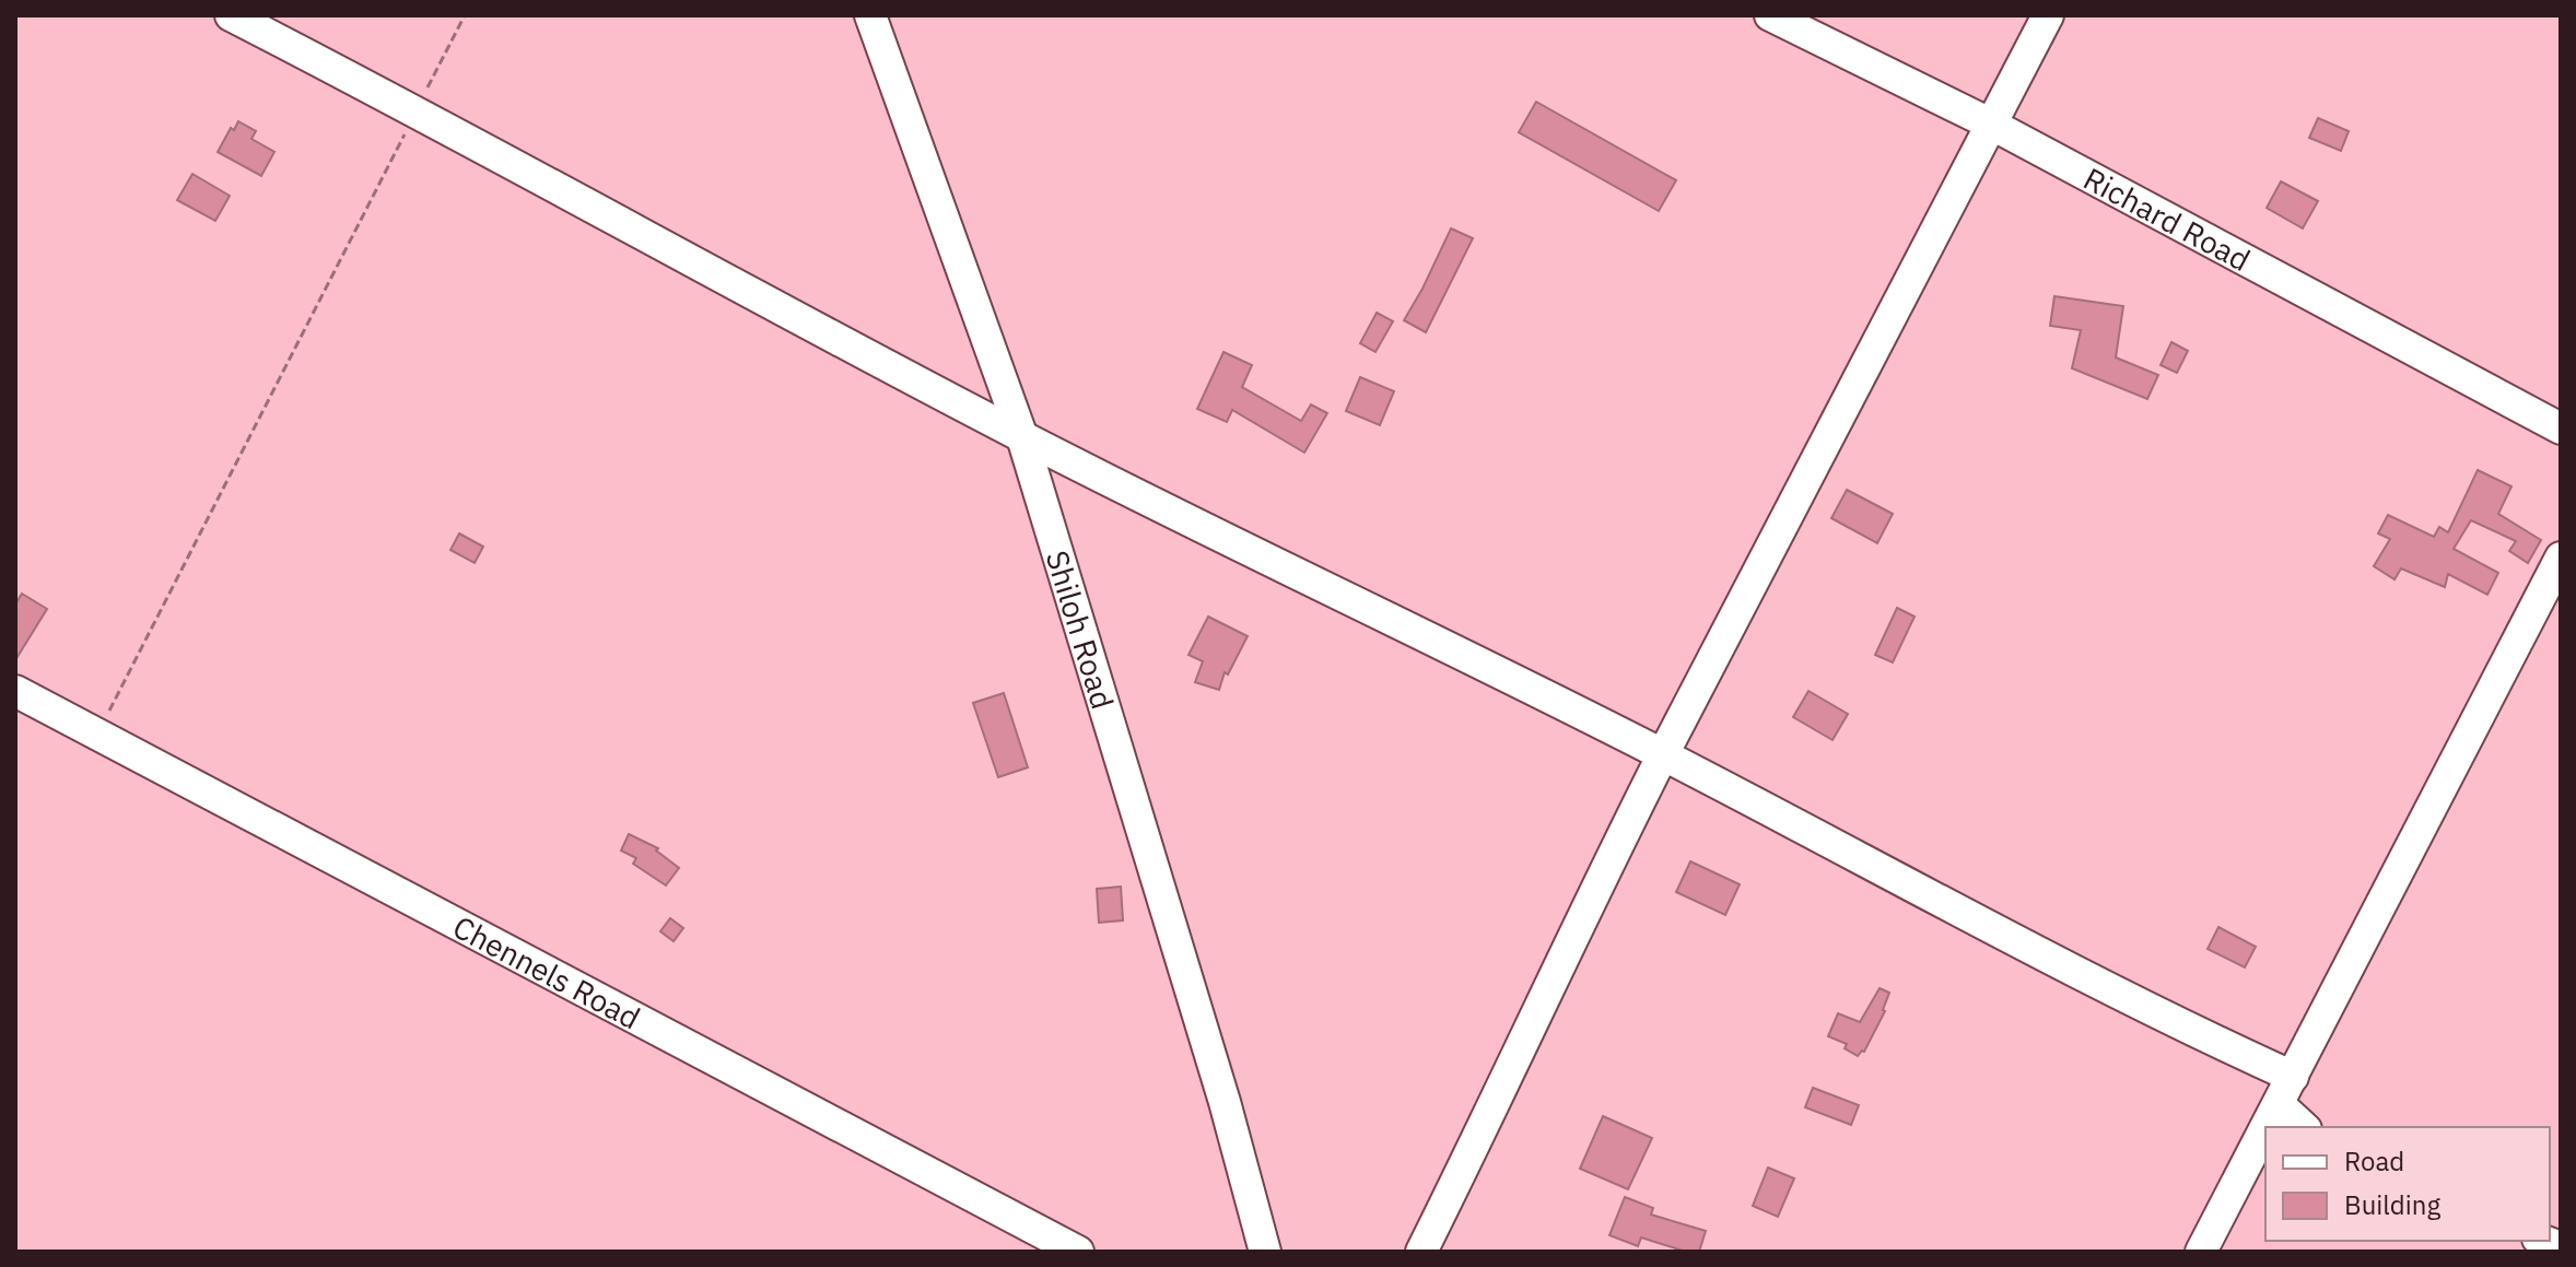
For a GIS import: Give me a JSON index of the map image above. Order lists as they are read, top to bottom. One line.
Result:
{"streets":{"street":["Richard Road","Shiloh Road","Chennels Road"]},"legend":["Road","Building"]}
